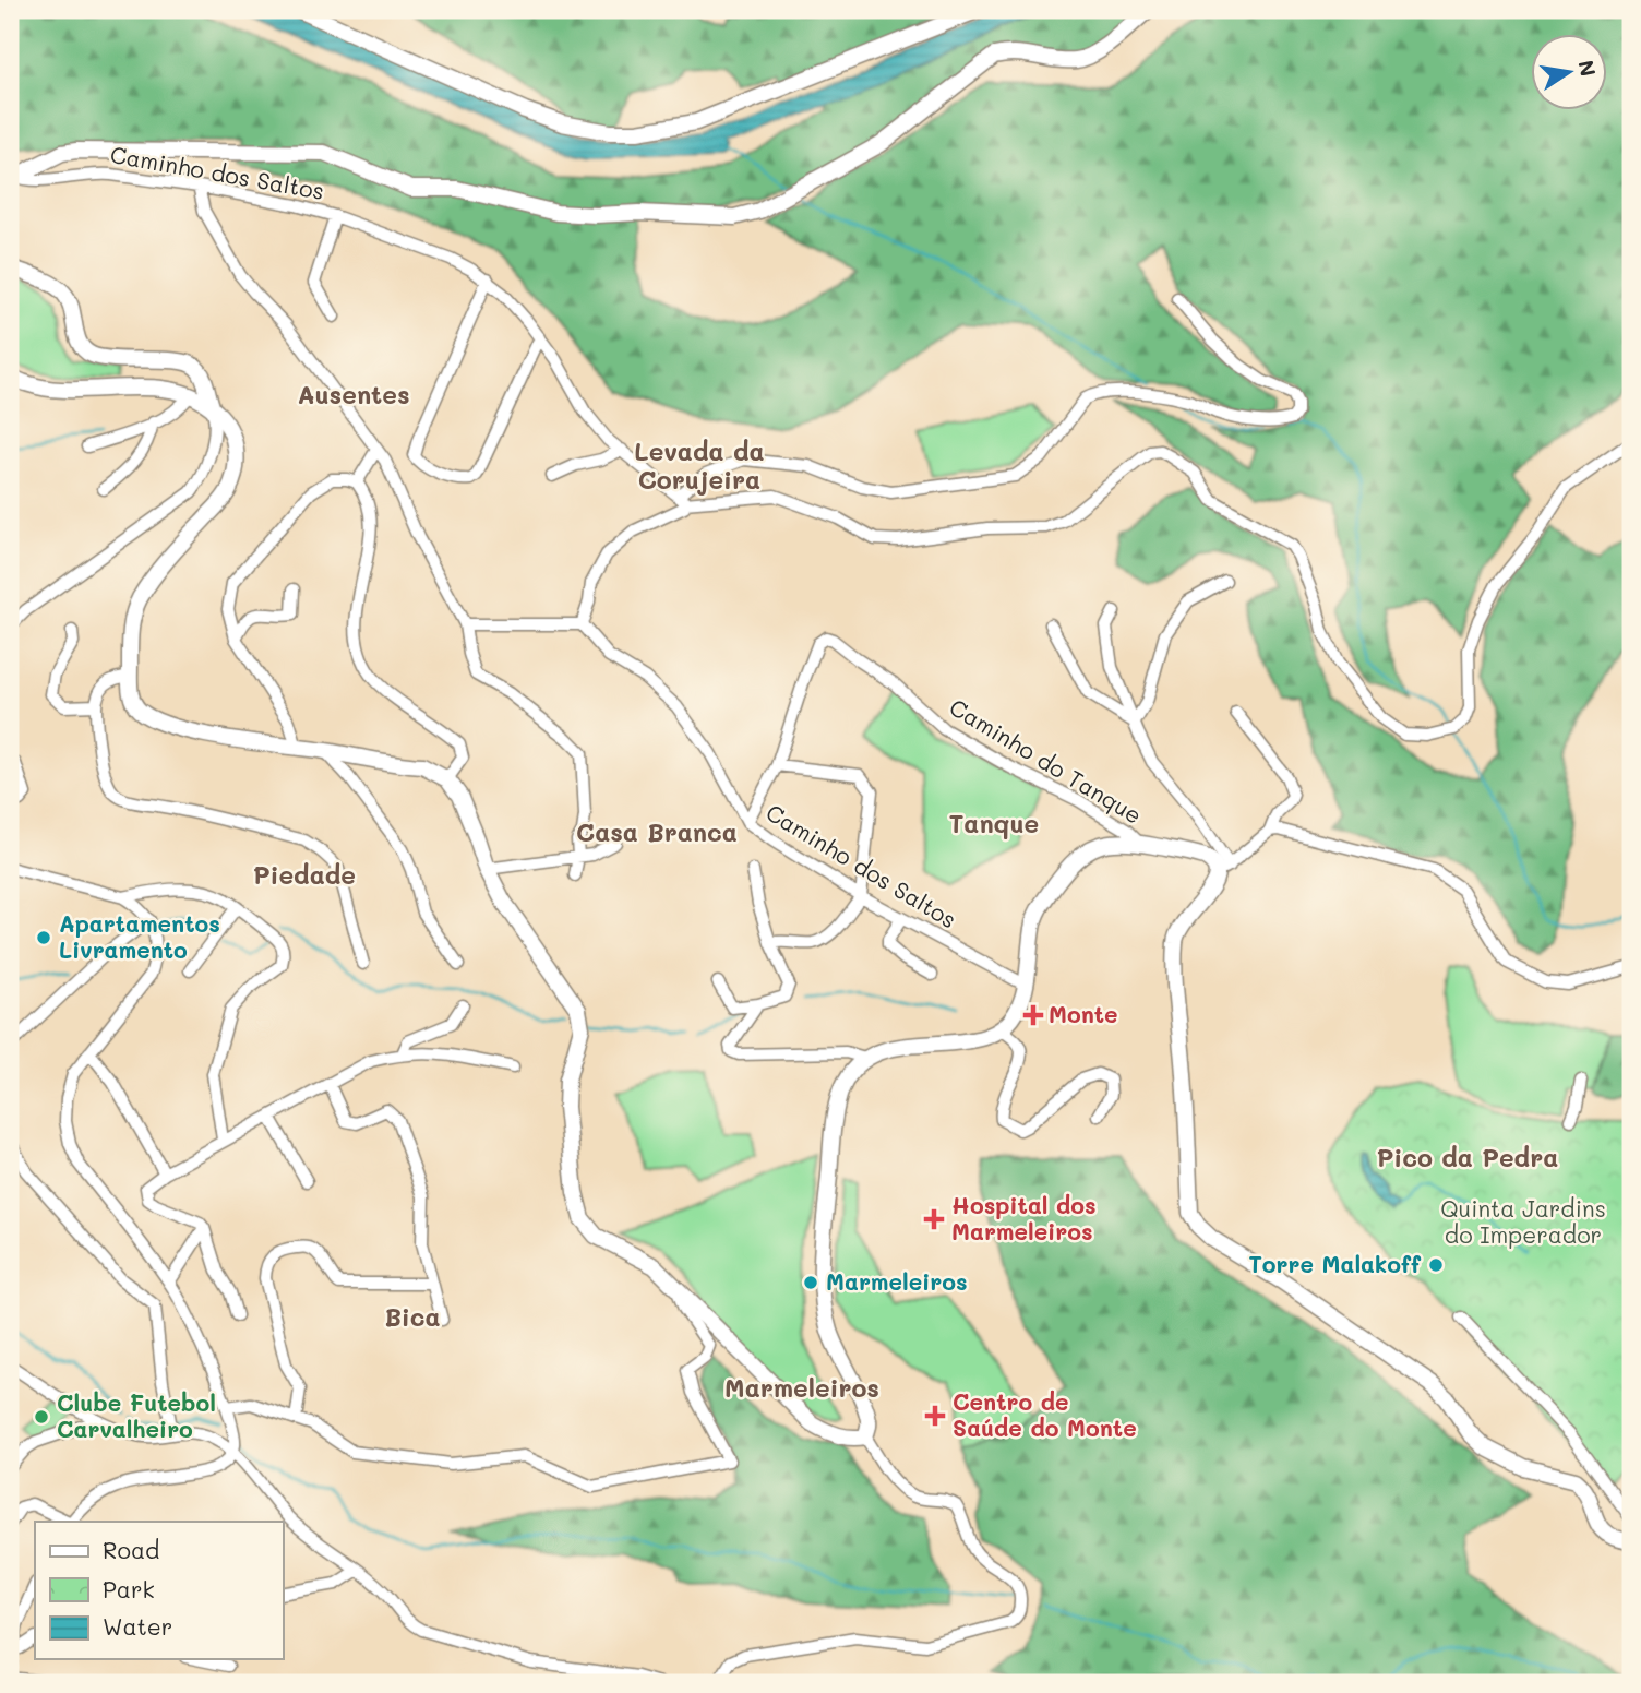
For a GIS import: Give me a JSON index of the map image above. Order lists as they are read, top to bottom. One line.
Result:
{"streets":{"street":["Caminho dos Saltos","Caminho do Tanque"]},"districts":["Ausentes","Levada da Corujeira","Tanque","Casa Branca","Piedade","Pico da Pedra","Bica","Marmeleiros"],"parks":["Quinta Jardins do Imperador"],"places":{"other":["Apartamentos Livramento","Torre Malakoff","Marmeleiros","Clube Futebol Carvalheiro"],"health":["Monte","Hospital dos Marmeleiros","Centro de Saúde do Monte"]},"legend":["Road","Park","Water"],"north":"right"}
